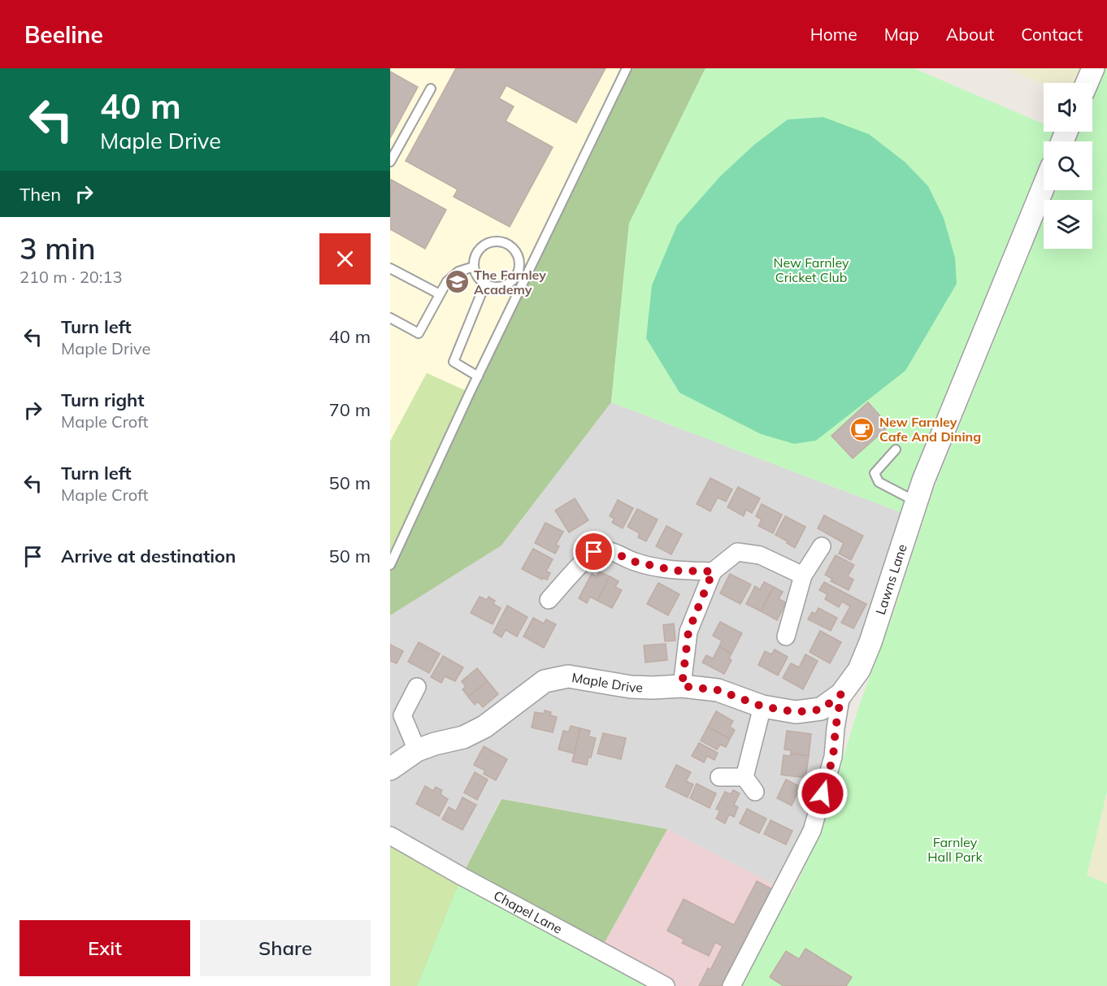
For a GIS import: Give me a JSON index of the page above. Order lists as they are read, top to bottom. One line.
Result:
{"streets":{"street":["Lawns Lane","Maple Drive","Chapel Lane"]},"crossings":[["Lawns Lane","Maple Drive"]],"parks":["New Farnley Cricket Club","Farnley Hall Park"],"places":{"school or university":["The Farnley Academy"],"cafe":["New Farnley Cafe And Dining"]},"page":{"header":"Beeline","nav":["Home","Map","About","Contact"],"turn":["40 m","Maple Drive"],"then":"Then","heading":["3 min","210 m · 20:13"],"list":[{"name":"Turn left","note":"Maple Drive","value":"40 m"},{"name":"Turn right","note":"Maple Croft","value":"70 m"},{"name":"Turn left","note":"Maple Croft","value":"50 m"},{"name":"Arrive at destination","value":"50 m"}],"buttons":["Exit","Share"]}}
